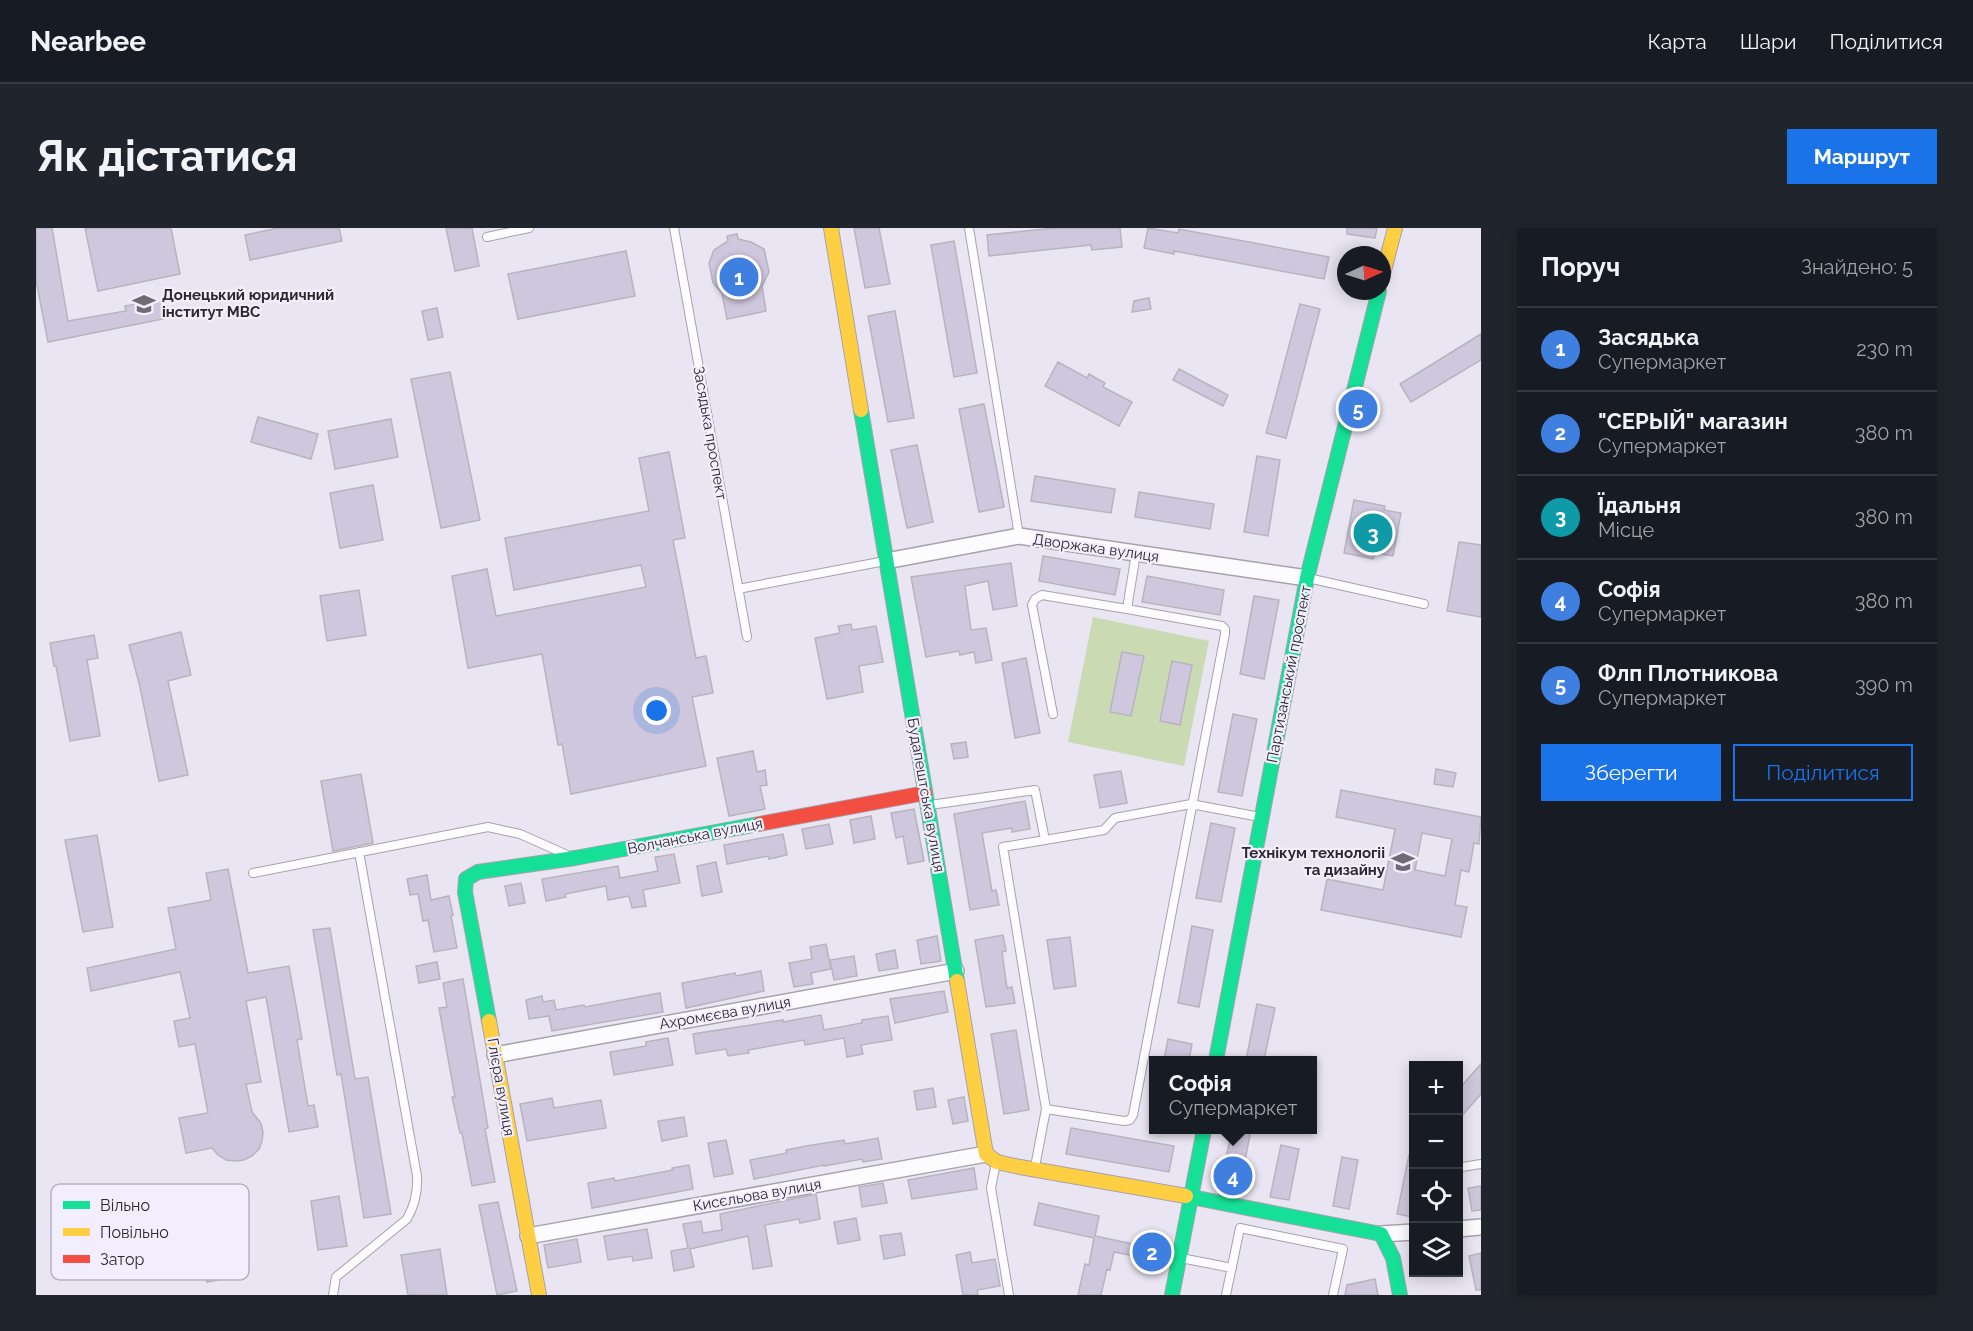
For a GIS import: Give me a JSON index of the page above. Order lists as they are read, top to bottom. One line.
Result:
{"streets":{"street":["Дворжака вулиця","Партизанський проспект","Будапештська вулиця","Волчанська вулиця","Ахромєєва вулиця","Глієра вулиця","Кисєльова вулиця"],"lane":["Засядька проспект"]},"crossings":[["Дворжака вулиця","Партизанський проспект"],["Дворжака вулиця","Будапештська вулиця"],["Будапештська вулиця","Волчанська вулиця"],["Будапештська вулиця","Ахромєєва вулиця"],["Будапештська вулиця","Кисєльова вулиця"],["Волчанська вулиця","Глієра вулиця"],["Ахромєєва вулиця","Глієра вулиця"],["Глієра вулиця","Кисєльова вулиця"]],"places":{"school or university":["Донецький юридичний інститут МВС","Технікум технологіі та дизайну"]},"legend":["Вільно","Повільно","Затор"],"north":"right","page":{"header":"Nearbee","nav":["Карта","Шари","Поділитися"],"buttons":["Маршрут",["Зберегти","Поділитися"]],"title":"Як дістатися","heading":["Поруч","Знайдено: 5"],"pins":["1","5","3","4","2"],"list":[{"mark":"1","name":"Засядька","note":"Супермаркет","value":"230 m"},{"mark":"2","name":"\"СЕРЫЙ\" магазин","note":"Супермаркет","value":"380 m"},{"mark":"3","name":"Їдальня","note":"Місце","value":"380 m"},{"mark":"4","name":"Софія","note":"Супермаркет","value":"380 m"},{"mark":"5","name":"Флп Плотникова","note":"Супермаркет","value":"390 m"}],"popup":["Софія","Супермаркет"],"map_buttons":["+","−"]}}
